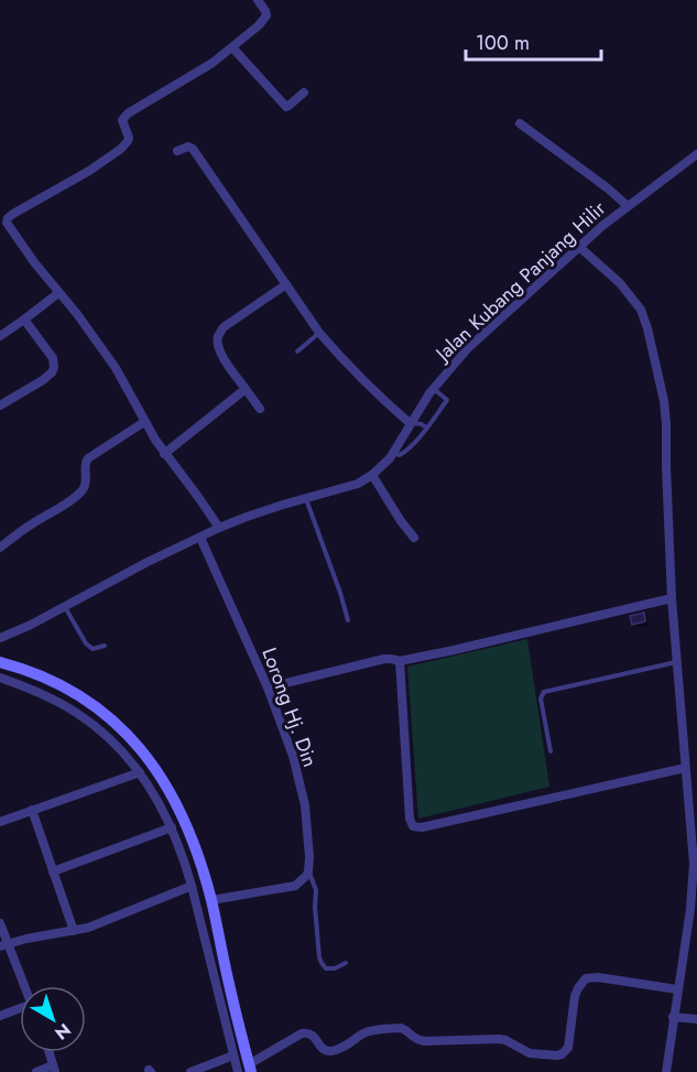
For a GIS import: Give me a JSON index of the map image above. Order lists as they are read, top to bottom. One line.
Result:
{"streets":{"street":["Jalan Kubang Panjang Hilir","Lorong Hj. Din"]},"crossings":[["Jalan Kubang Panjang Hilir","Lorong Hj. Din"]],"scale_bar":"100 m","north":"bottom right"}
